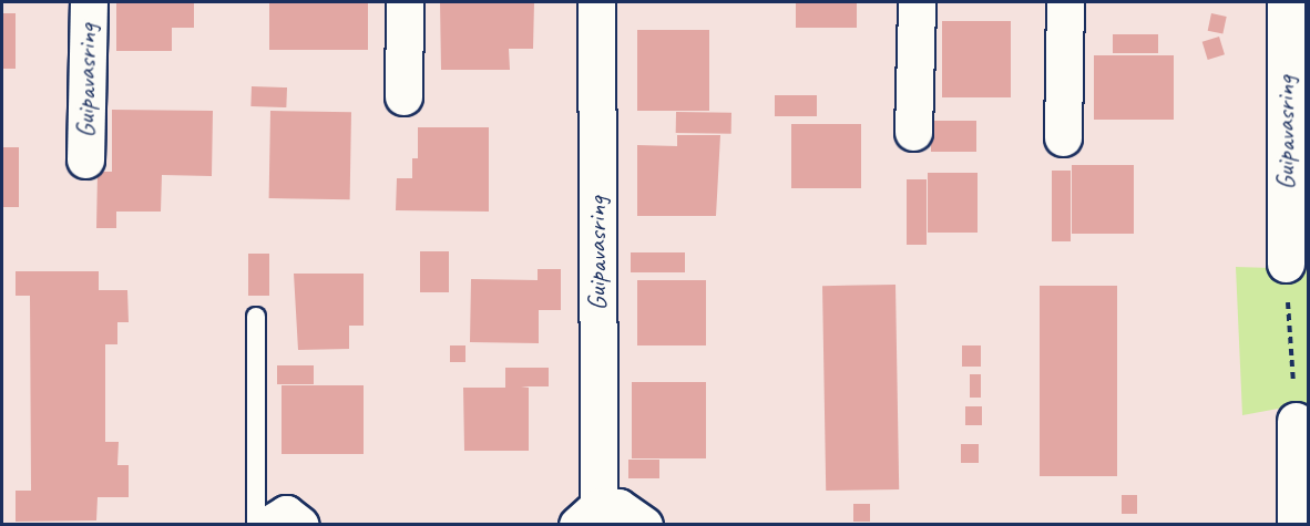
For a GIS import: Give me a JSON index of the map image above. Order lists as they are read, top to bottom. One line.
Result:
{"streets":{"street":["Guipavasring"]}}
